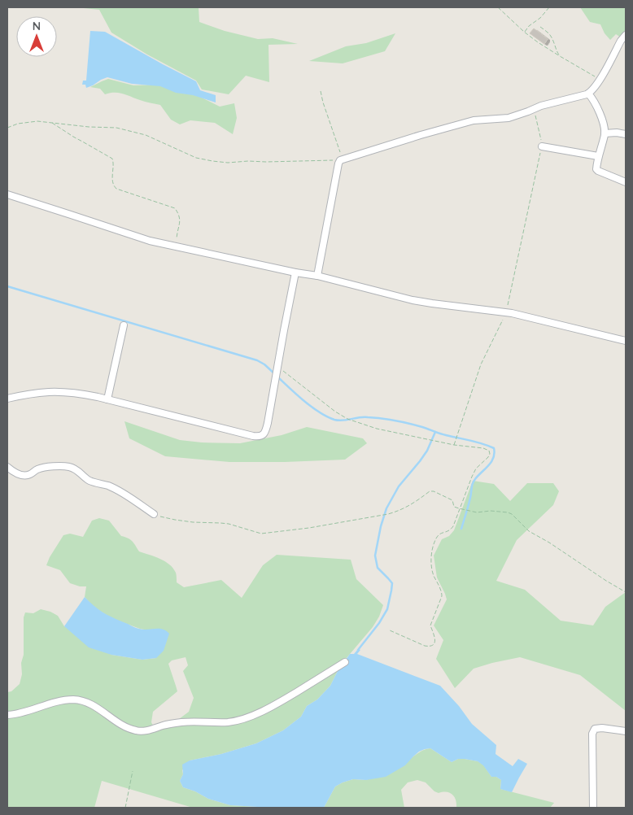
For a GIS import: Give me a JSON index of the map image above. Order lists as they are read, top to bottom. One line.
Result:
{"north":"top"}
